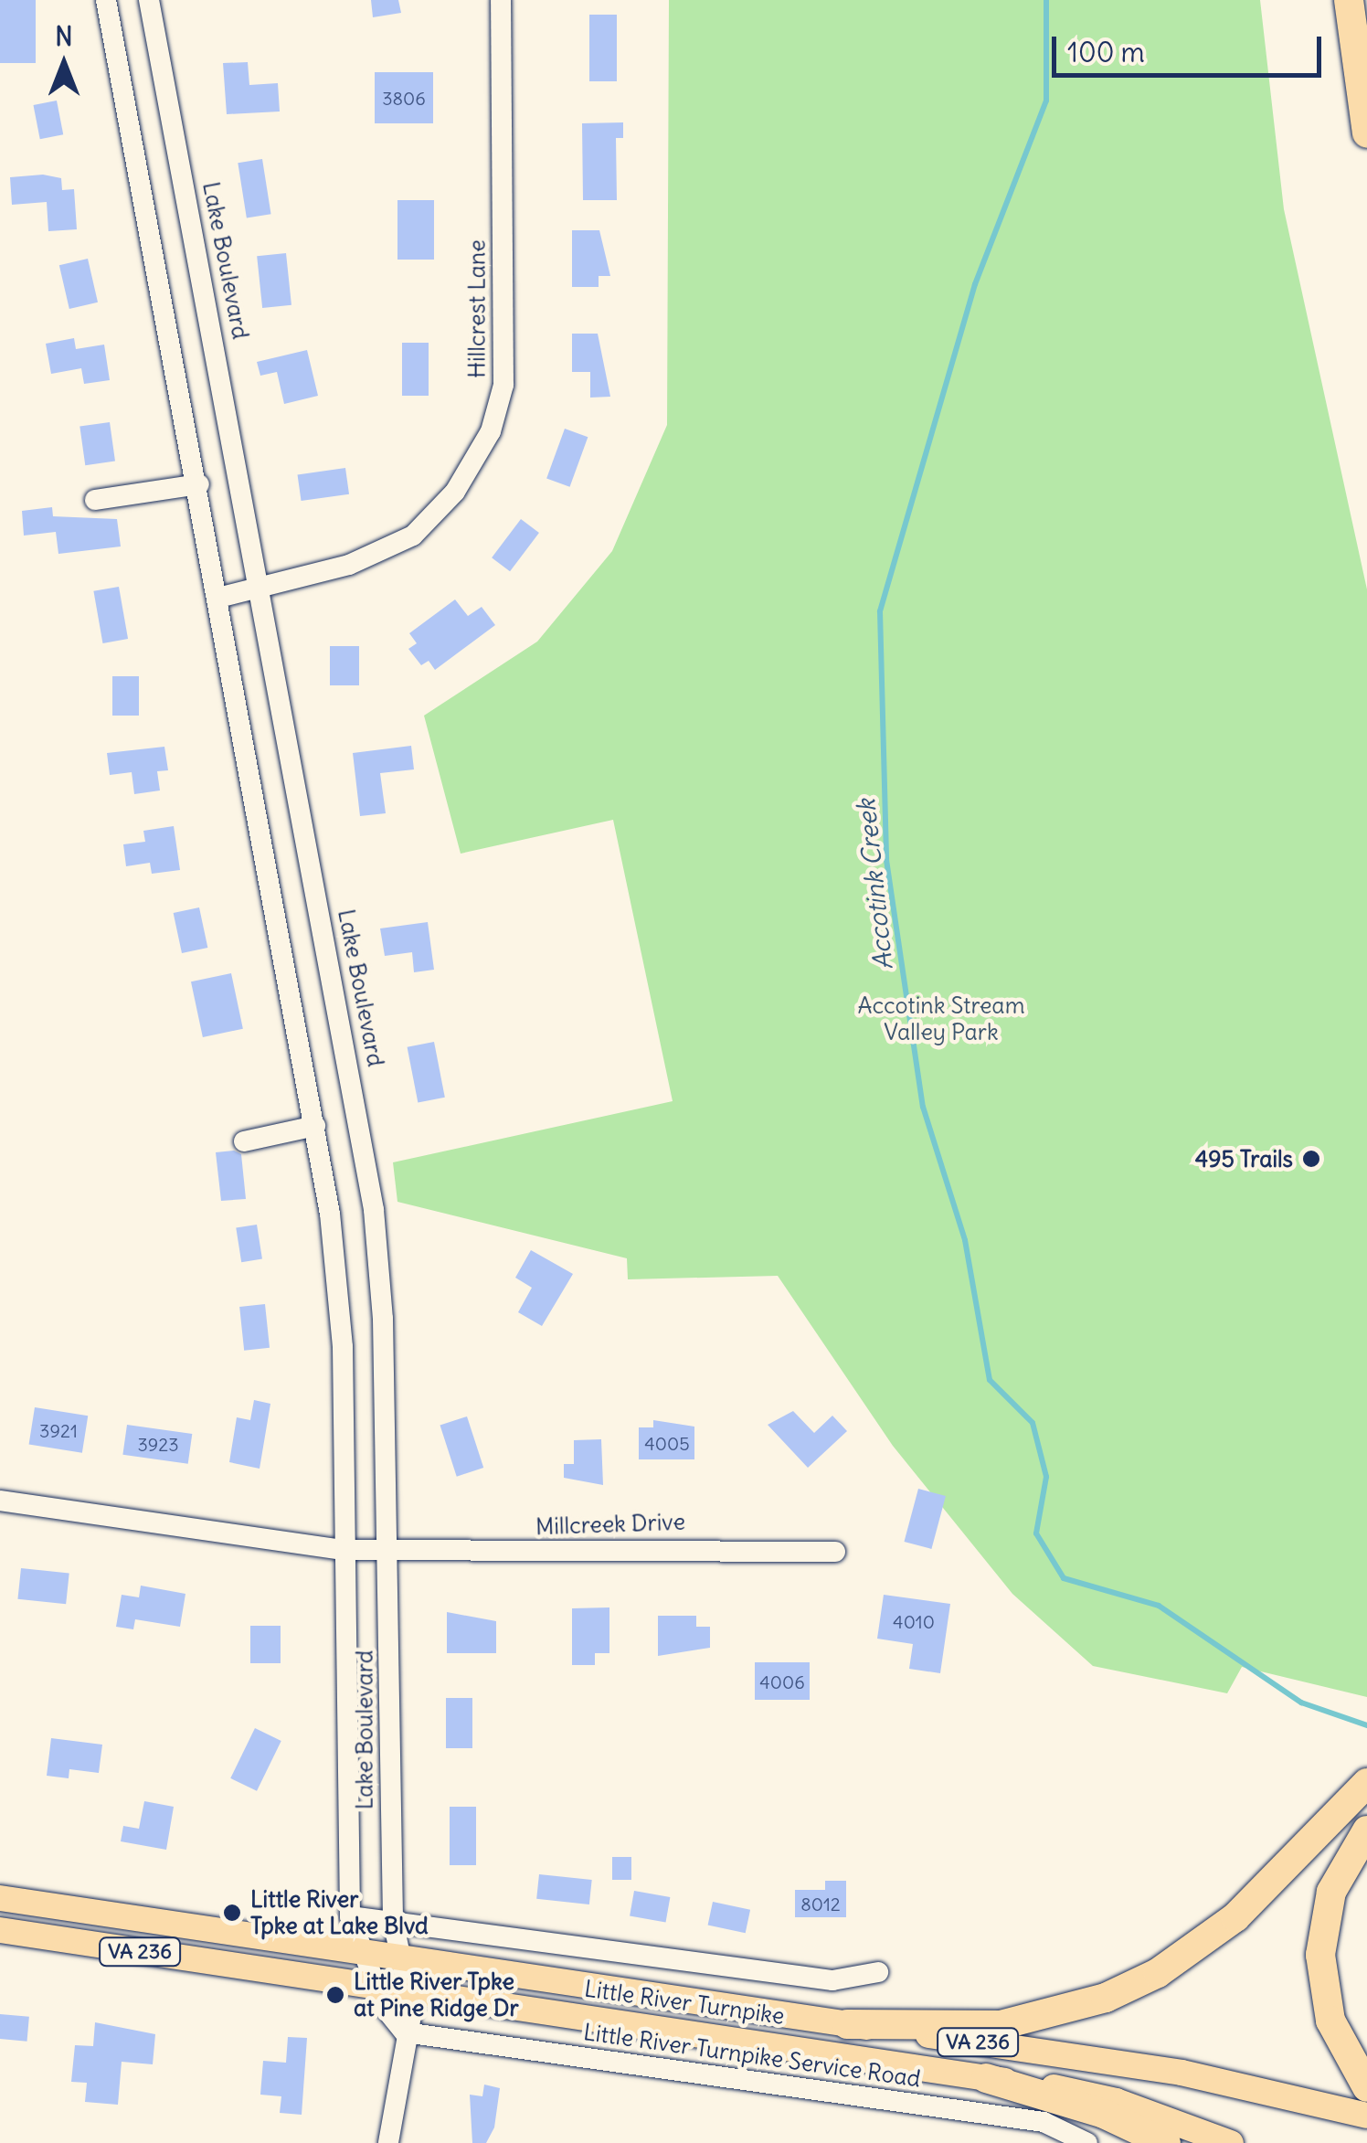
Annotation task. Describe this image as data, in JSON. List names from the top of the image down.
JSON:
{
  "streets": {
    "main road": ["VA 236", "Little River Turnpike"],
    "street": [
      "Lake Boulevard",
      "Hillcrest Lane",
      "Millcreek Drive",
      "Little River Turnpike Service Road"
    ]
  },
  "crossings": [
    ["Lake Boulevard", "Hillcrest Lane"],
    ["Lake Boulevard", "Millcreek Drive"],
    ["Lake Boulevard", "Little River Turnpike"],
    ["Lake Boulevard", "Little River Turnpike Service Road"]
  ],
  "water": ["Accotink Creek"],
  "parks": ["Accotink Stream Valley Park"],
  "places": ["495 Trails", "Little River Tpke at Lake Blvd", "Little River Tpke at Pine Ridge Dr"],
  "house_numbers": [
    "3806",
    "3921",
    "4005",
    "3923",
    "4010",
    "4006",
    "8012"
  ],
  "scale_bar": "100 m",
  "north": "top"
}
